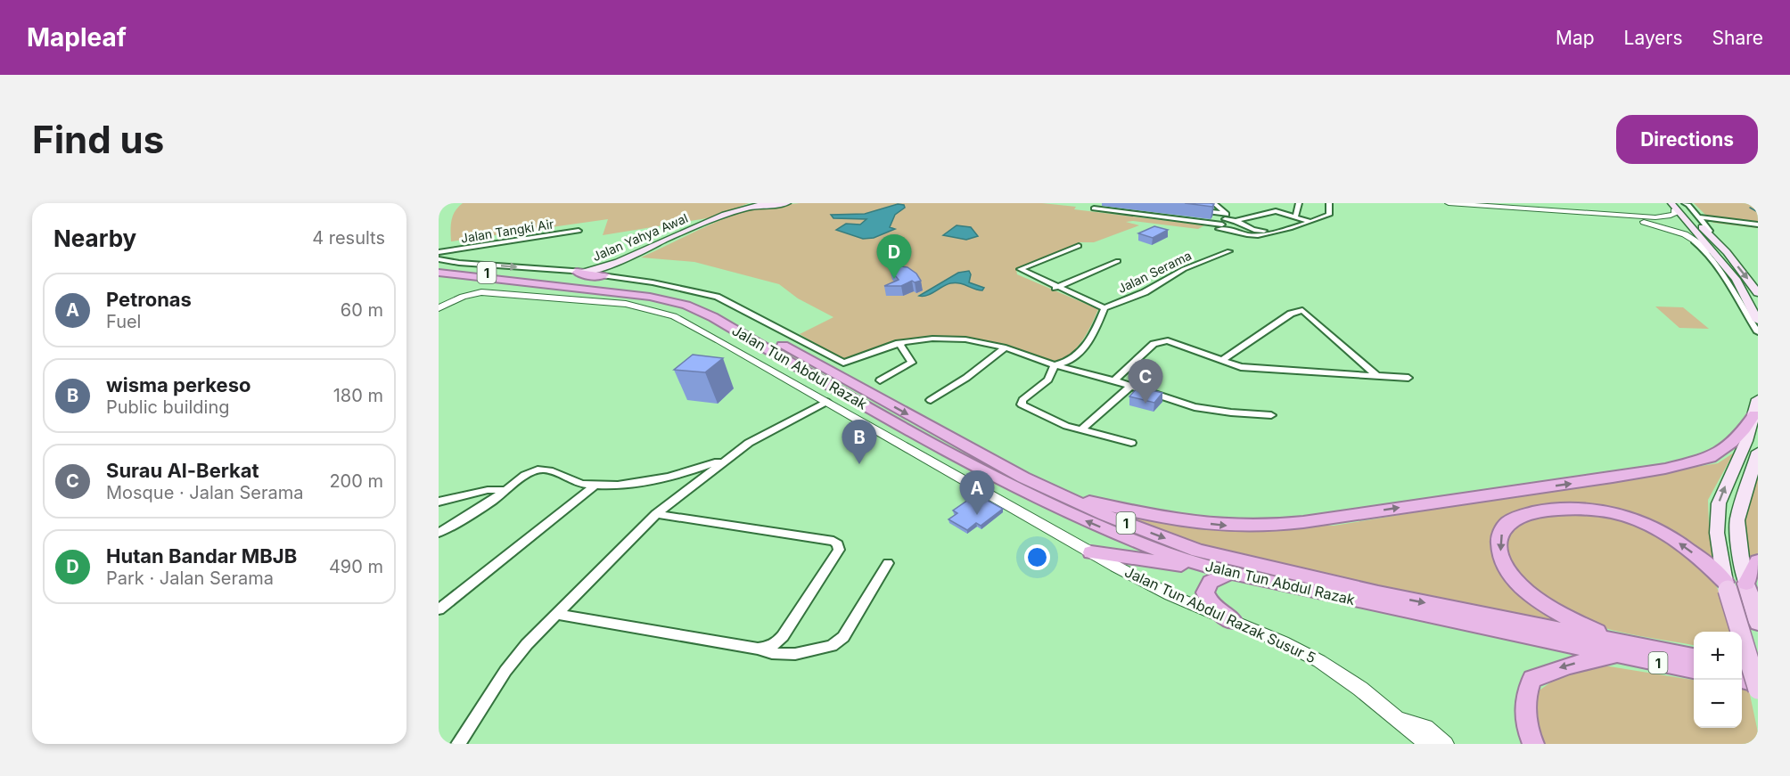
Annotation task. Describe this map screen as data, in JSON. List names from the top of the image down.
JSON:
{
  "streets": {
    "highway": ["1", "Jalan Tun Abdul Razak"],
    "main road": ["Jalan Yahya Awal"],
    "street": ["Jalan Tangki Air", "Jalan Serama", "Jalan Tun Abdul Razak Susur 5"]
  },
  "crossings": [
    ["Jalan Tun Abdul Razak", "Jalan Tun Abdul Razak Susur 5"]
  ],
  "page": {
    "header": "Mapleaf",
    "nav": ["Map", "Layers", "Share"],
    "buttons": "Directions",
    "title": "Find us",
    "heading": ["Nearby", "4 results"],
    "pins": [
      "D",
      "C",
      "B",
      "A"
    ],
    "list": [
      {
        "mark": "A",
        "name": "Petronas",
        "note": "Fuel",
        "value": "60 m"
      },
      {
        "mark": "B",
        "name": "wisma perkeso",
        "note": "Public building",
        "value": "180 m"
      },
      {
        "mark": "C",
        "name": "Surau Al-Berkat",
        "note": "Mosque · Jalan Serama",
        "value": "200 m"
      },
      {
        "mark": "D",
        "name": "Hutan Bandar MBJB",
        "note": "Park · Jalan Serama",
        "value": "490 m"
      }
    ],
    "map_buttons": ["+", "−"]
  }
}
